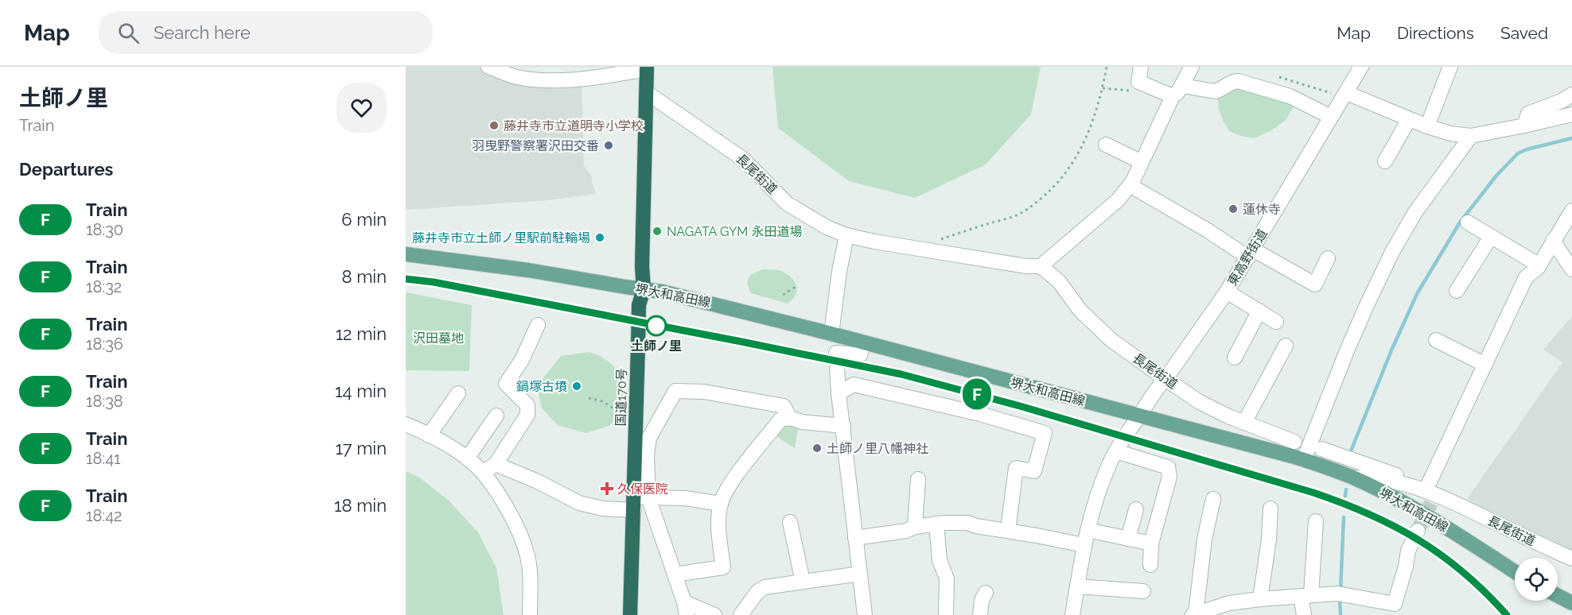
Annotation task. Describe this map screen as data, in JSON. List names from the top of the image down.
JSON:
{
  "streets": {
    "highway": ["国道170号"],
    "main road": ["堺大和高田線"],
    "street": ["長尾街道", "東高野街道"]
  },
  "crossings": [
    ["長尾街道", "東高野街道"],
    ["長尾街道", "国道170号"],
    ["東高野街道", "堺大和高田線"],
    ["堺大和高田線", "国道170号"]
  ],
  "parks": ["沢田墓地"],
  "places": {
    "other": [
      "藤井寺市立道明寺小学校",
      "羽曳野警察署沢田交番",
      "蓮休寺",
      "NAGATA GYM 永田道場",
      "藤井寺市立土師ノ里駅前駐輪場",
      "土師ノ里",
      "鍋塚古墳",
      "土師ノ里八幡神社"
    ],
    "health": ["久保医院"]
  },
  "page": {
    "header": "Map",
    "search": "Search here",
    "nav": ["Map", "Directions", "Saved"],
    "heading": [
      ["土師ノ里", "Train"],
      "Departures"
    ],
    "on_map": "F",
    "list": [
      {
        "mark": "F",
        "name": "Train",
        "note": "18:30",
        "value": "6 min"
      },
      {
        "mark": "F",
        "name": "Train",
        "note": "18:32",
        "value": "8 min"
      },
      {
        "mark": "F",
        "name": "Train",
        "note": "18:36",
        "value": "12 min"
      },
      {
        "mark": "F",
        "name": "Train",
        "note": "18:38",
        "value": "14 min"
      },
      {
        "mark": "F",
        "name": "Train",
        "note": "18:41",
        "value": "17 min"
      },
      {
        "mark": "F",
        "name": "Train",
        "note": "18:42",
        "value": "18 min"
      }
    ]
  }
}
